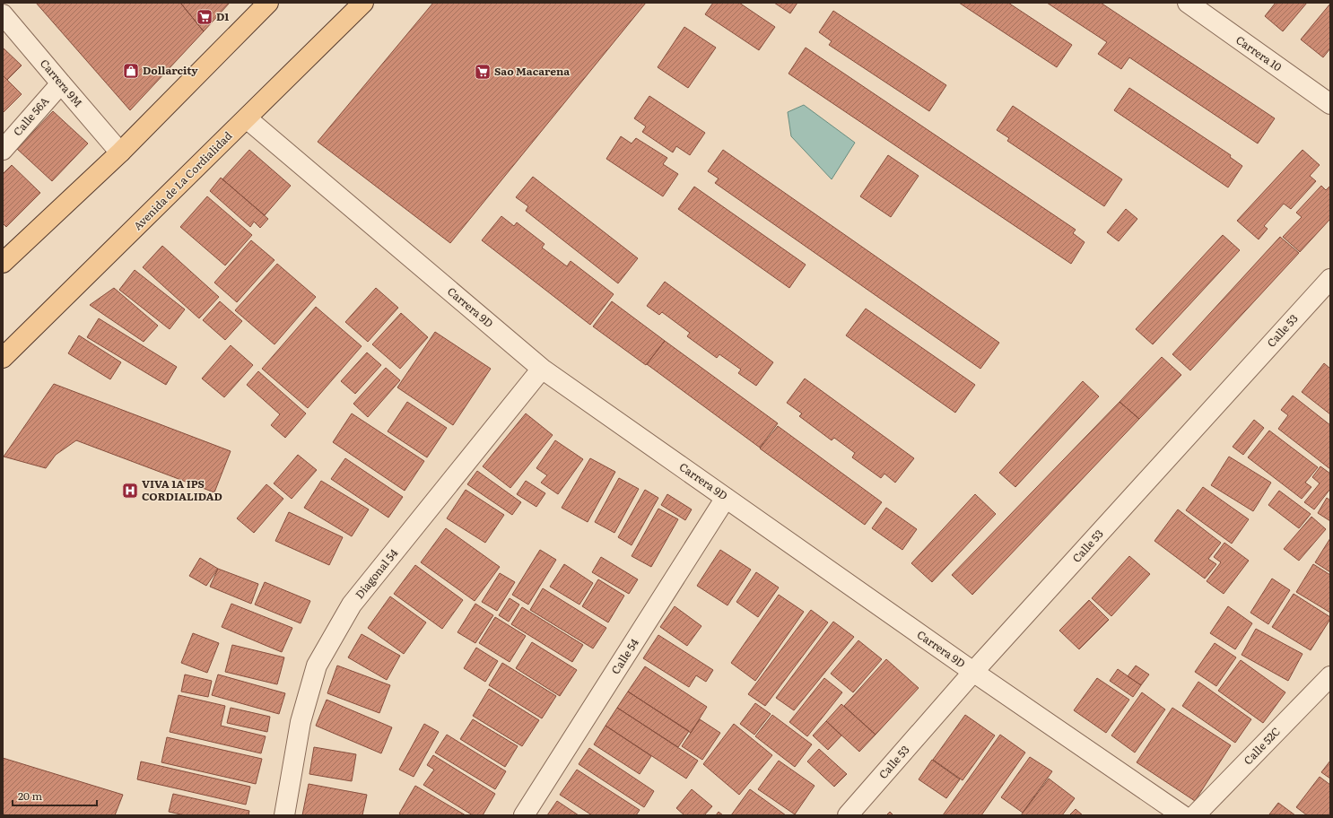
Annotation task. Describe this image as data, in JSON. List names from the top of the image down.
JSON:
{
  "streets": {
    "main road": ["Avenida de La Cordialidad"],
    "street": [
      "Carrera 10",
      "Carrera 9M",
      "Calle 56A",
      "Carrera 9D",
      "Calle 53",
      "Diagonal 54",
      "Calle 54",
      "Calle 52C"
    ]
  },
  "crossings": [
    ["Carrera 9M", "Calle 56A"],
    ["Avenida de La Cordialidad", "Carrera 9D"],
    ["Carrera 9D", "Calle 53"],
    ["Carrera 9D", "Diagonal 54"],
    ["Carrera 9D", "Calle 54"]
  ],
  "places": {
    "supermarket": ["D1", "Sao Macarena"],
    "shop": ["Dollarcity"],
    "hospital": ["VIVA 1A IPS CORDIALIDAD"]
  },
  "scale_bar": "20 m"
}
